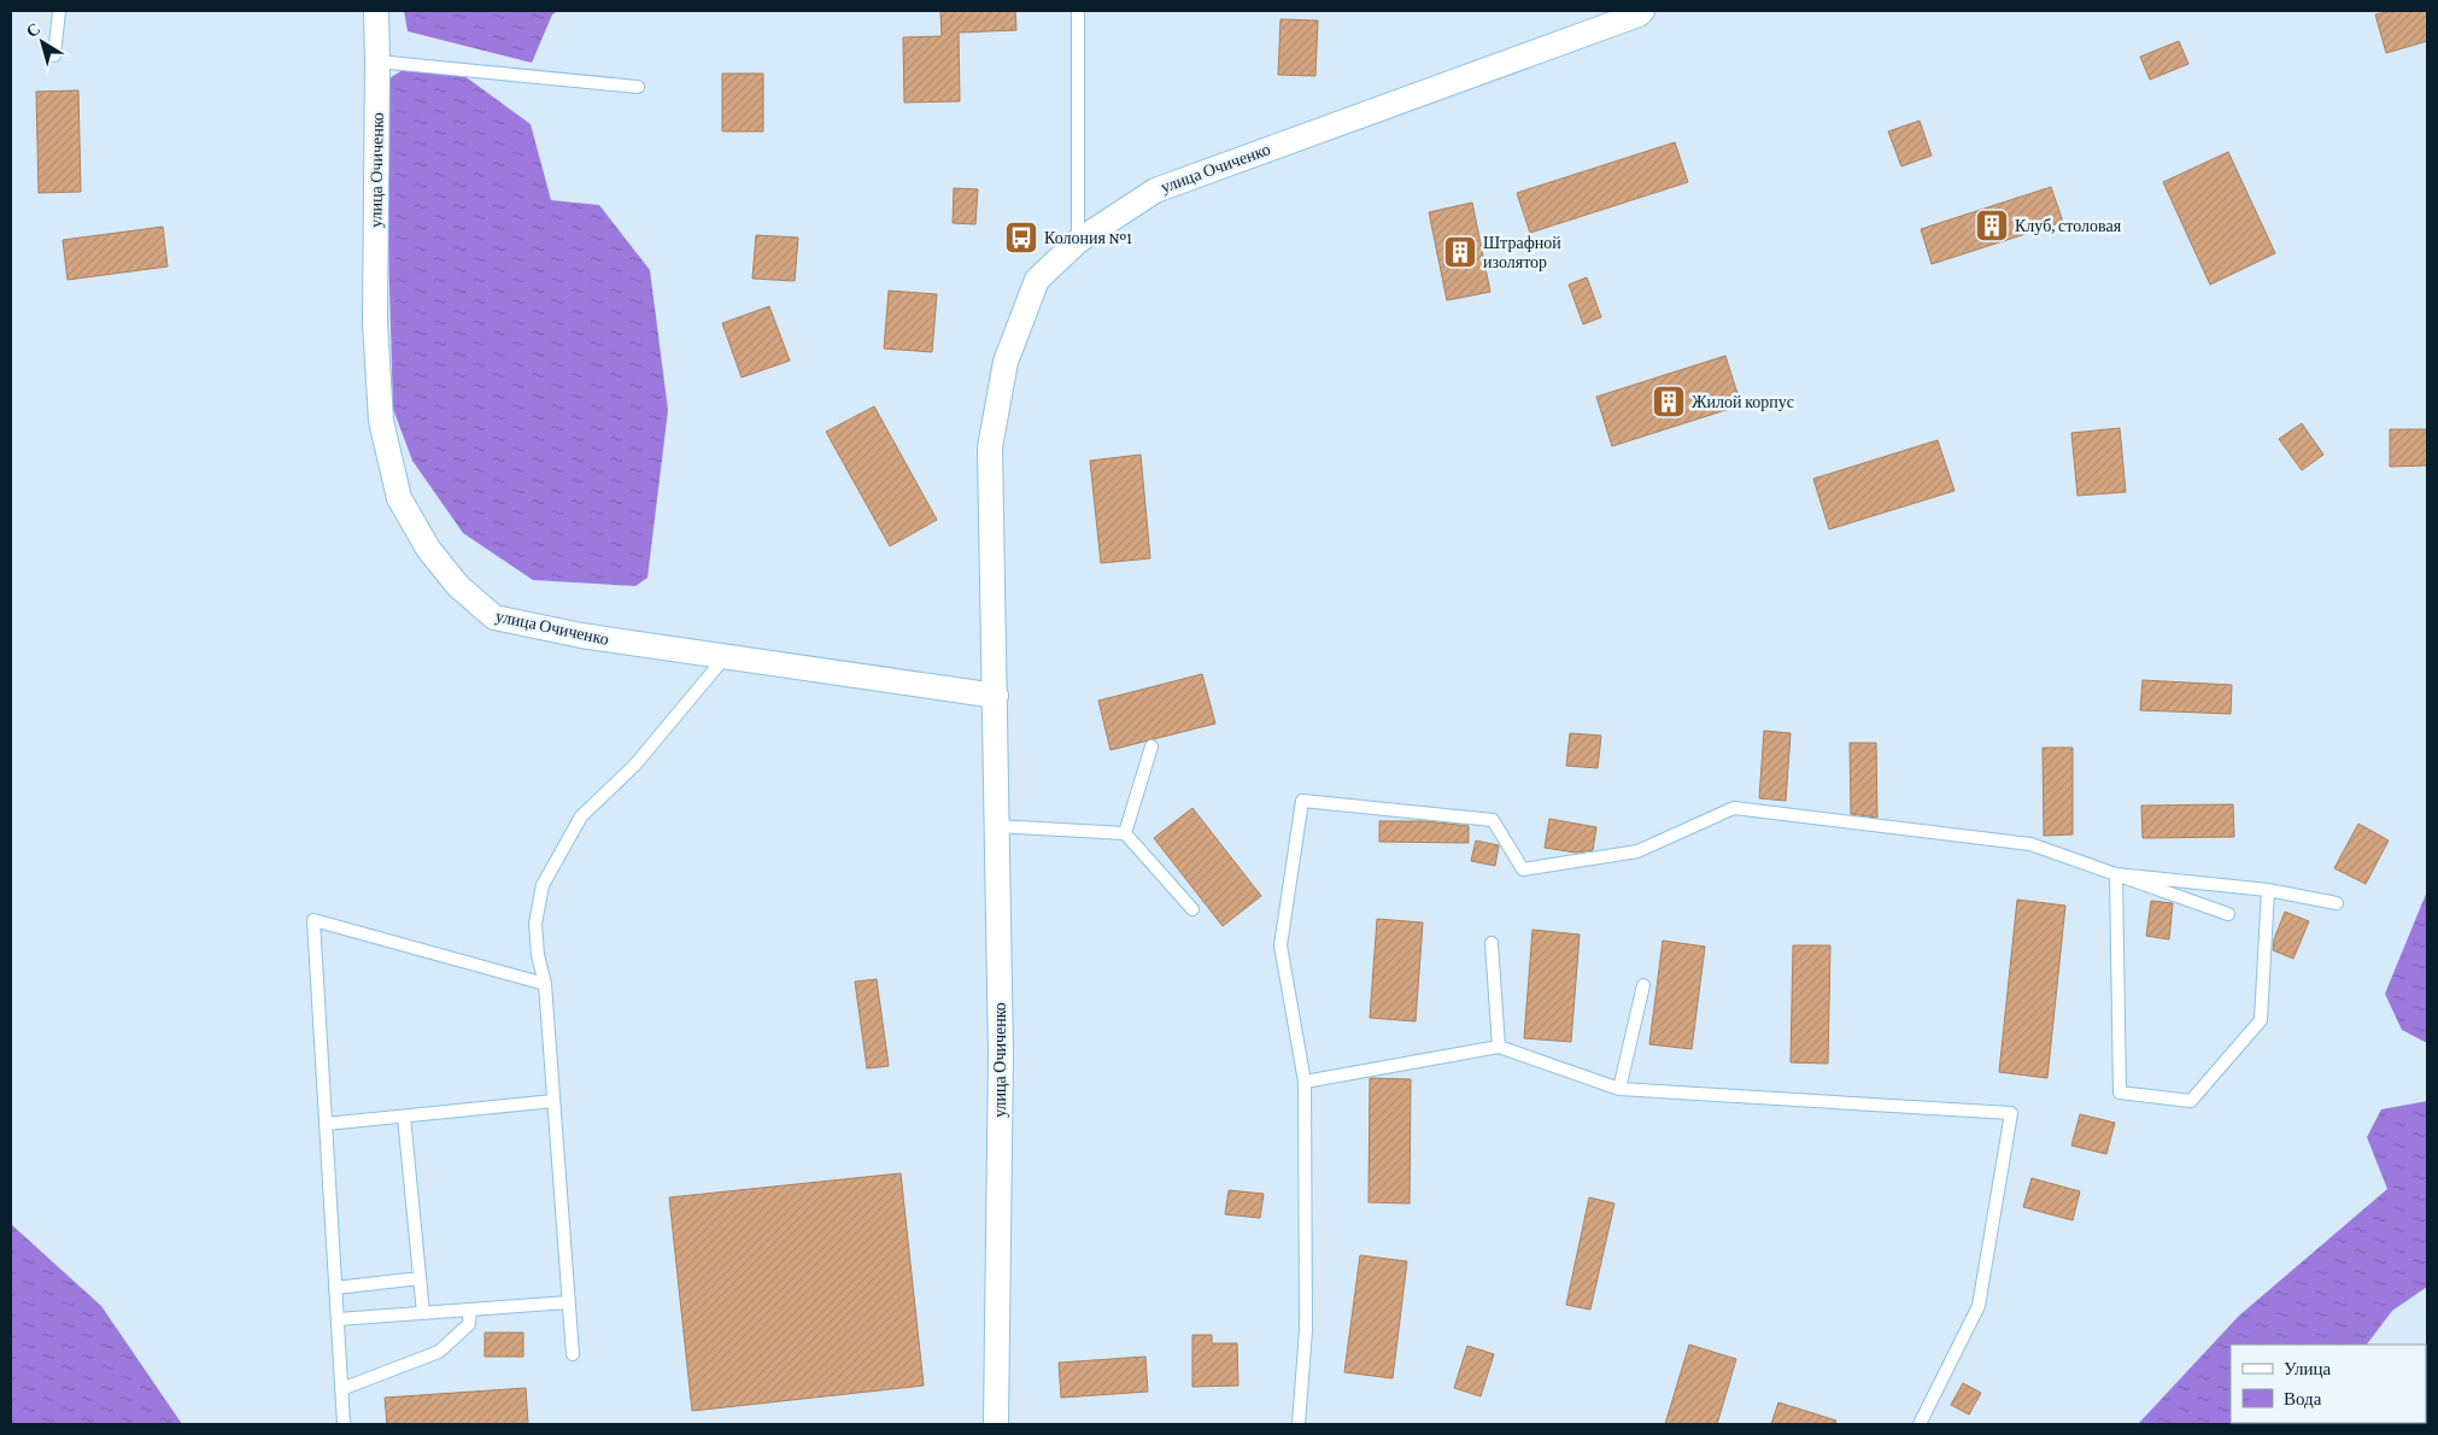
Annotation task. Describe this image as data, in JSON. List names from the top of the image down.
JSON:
{
  "streets": {
    "street": ["улица Очиченко"]
  },
  "places": {
    "building": ["Клуб, столовая", "Штрафной изолятор", "Жилой корпус"],
    "bus stop": ["Колония №1"]
  },
  "legend": ["Улица", "Вода"],
  "north": "top left"
}
